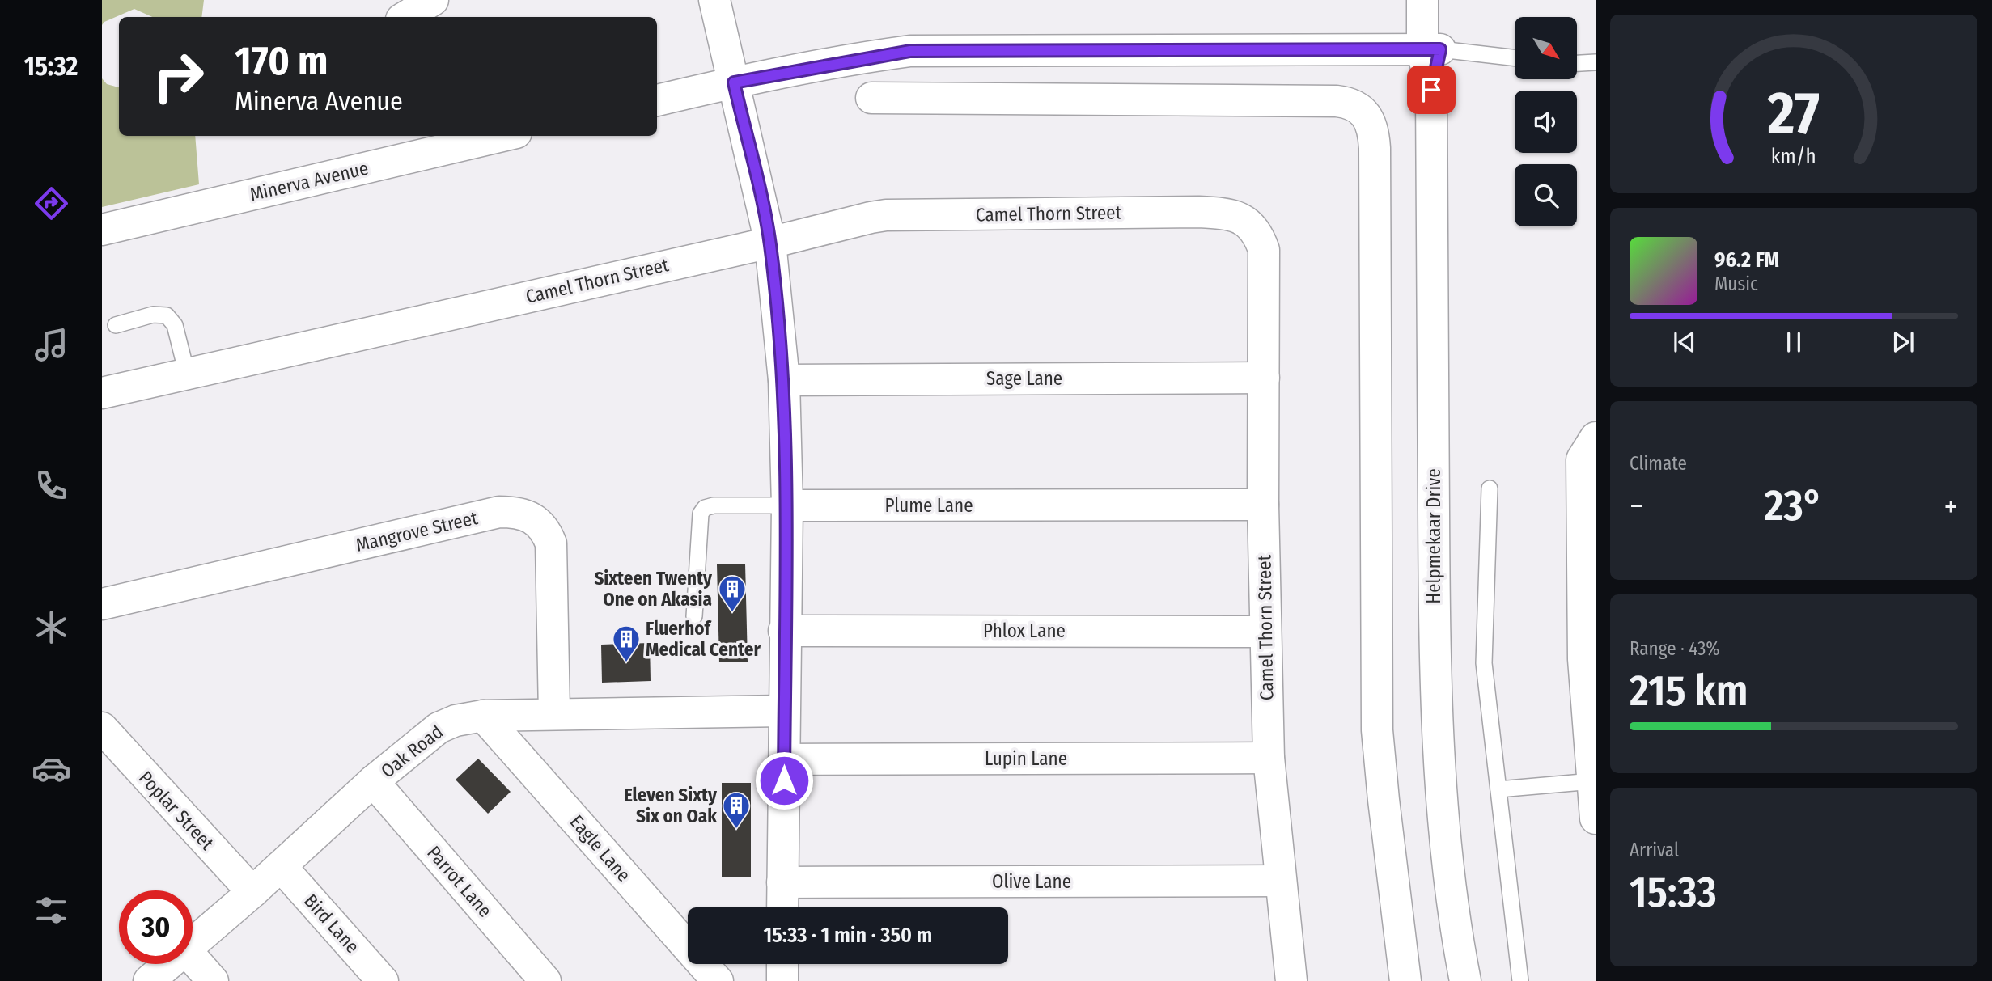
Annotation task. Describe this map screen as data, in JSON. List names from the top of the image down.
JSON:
{
  "streets": {
    "street": [
      "Minerva Avenue",
      "Camel Thorn Street",
      "Sage Lane",
      "Plume Lane",
      "Mangrove Street",
      "Helpmekaar Drive",
      "Phlox Lane",
      "Oak Road",
      "Lupin Lane",
      "Poplar Street",
      "Eagle Lane",
      "Parrot Lane",
      "Olive Lane",
      "Bird Lane"
    ]
  },
  "crossings": [
    ["Camel Thorn Street", "Sage Lane"],
    ["Camel Thorn Street", "Plume Lane"],
    ["Camel Thorn Street", "Phlox Lane"],
    ["Camel Thorn Street", "Lupin Lane"],
    ["Camel Thorn Street", "Olive Lane"],
    ["Mangrove Street", "Oak Road"],
    ["Oak Road", "Poplar Street"],
    ["Oak Road", "Eagle Lane"],
    ["Oak Road", "Parrot Lane"],
    ["Oak Road", "Bird Lane"]
  ],
  "places": {
    "building": ["Sixteen Twenty One on Akasia", "Fluerhof Medical Center", "Eleven Sixty Six on Oak"]
  },
  "north": "bottom right",
  "page": {
    "tabs": "15:32",
    "turn": ["170 m", "Minerva Avenue"],
    "song": ["96.2 FM", "Music"],
    "tile": [
      "Climate",
      ["Range · 43%", "215 km"],
      ["Arrival", "15:33"]
    ],
    "heat": ["−", "23°", "+"],
    "limit": "30",
    "trip": "15:33 · 1 min · 350 m",
    "gauge": ["27", "km/h"]
  }
}
